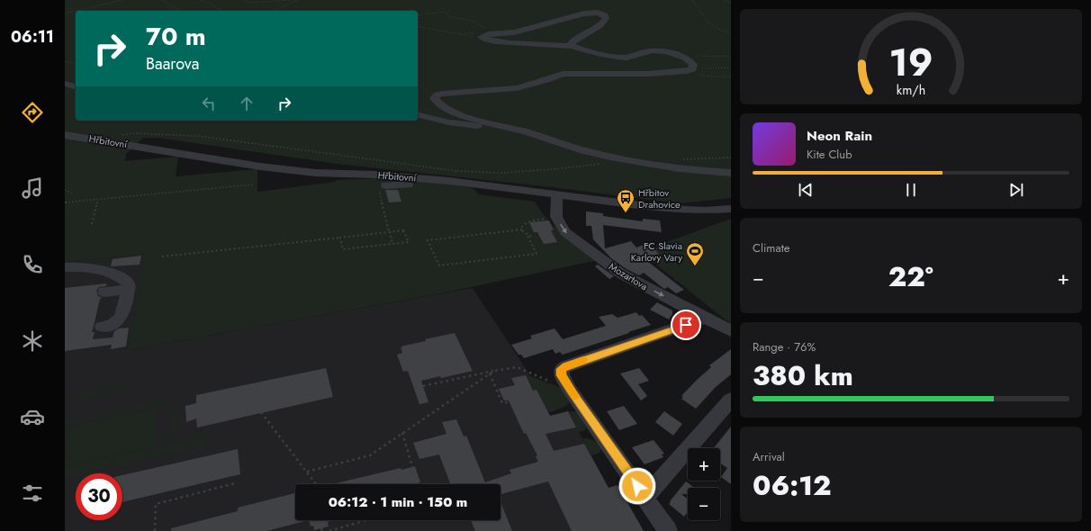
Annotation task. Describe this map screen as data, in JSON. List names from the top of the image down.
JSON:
{
  "streets": {
    "street": ["Hřbitovní", "Mozartova"]
  },
  "one_way": ["Mozartova"],
  "places": {
    "bus stop": ["Hřbitov Drahovice"],
    "sports": ["FC Slavia Karlovy Vary"]
  },
  "page": {
    "tabs": "06:11",
    "turn": ["70 m", "Baarova"],
    "song": ["Neon Rain", "Kite Club"],
    "tile": [
      "Climate",
      ["Range · 76%", "380 km"],
      ["Arrival", "06:12"]
    ],
    "heat": ["−", "22°", "+"],
    "map_buttons": ["+", "−"],
    "limit": "30",
    "trip": "06:12 · 1 min · 150 m",
    "gauge": ["19", "km/h"]
  }
}
